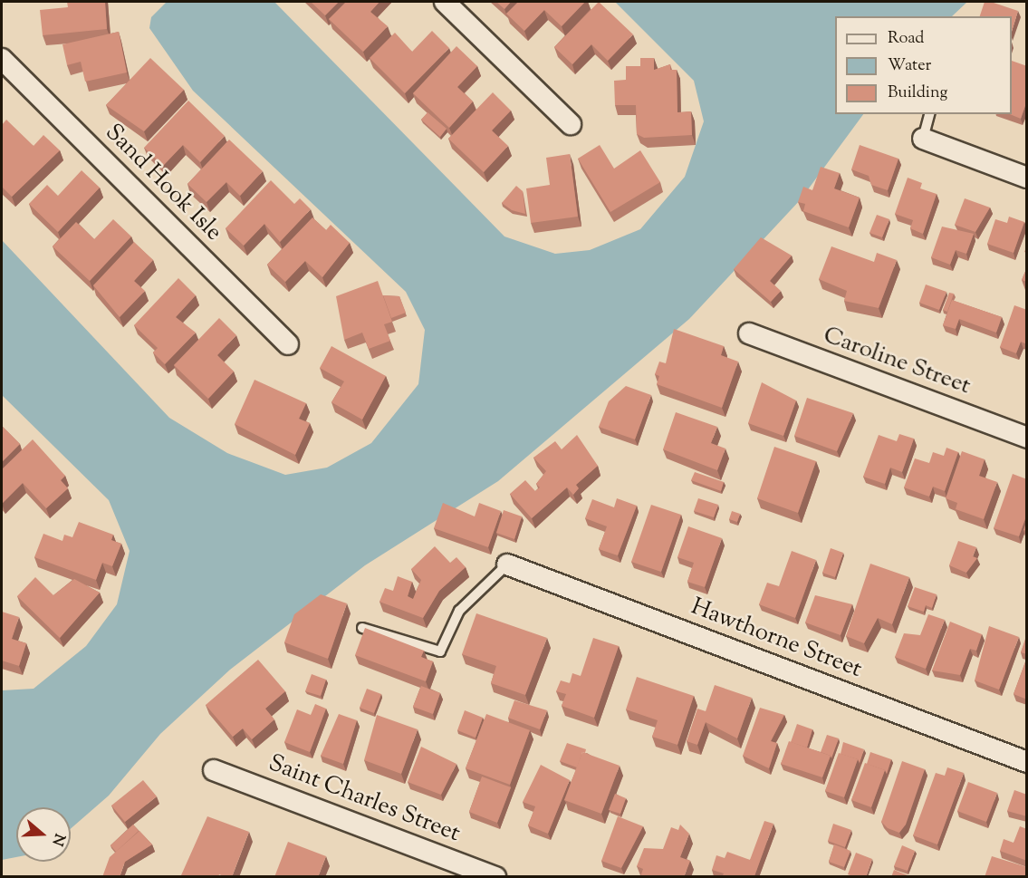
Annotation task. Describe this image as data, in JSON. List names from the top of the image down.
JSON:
{
  "streets": {
    "street": [
      "Sand Hook Isle",
      "Caroline Street",
      "Hawthorne Street",
      "Saint Charles Street"
    ]
  },
  "legend": ["Road", "Water", "Building"],
  "north": "right"
}
